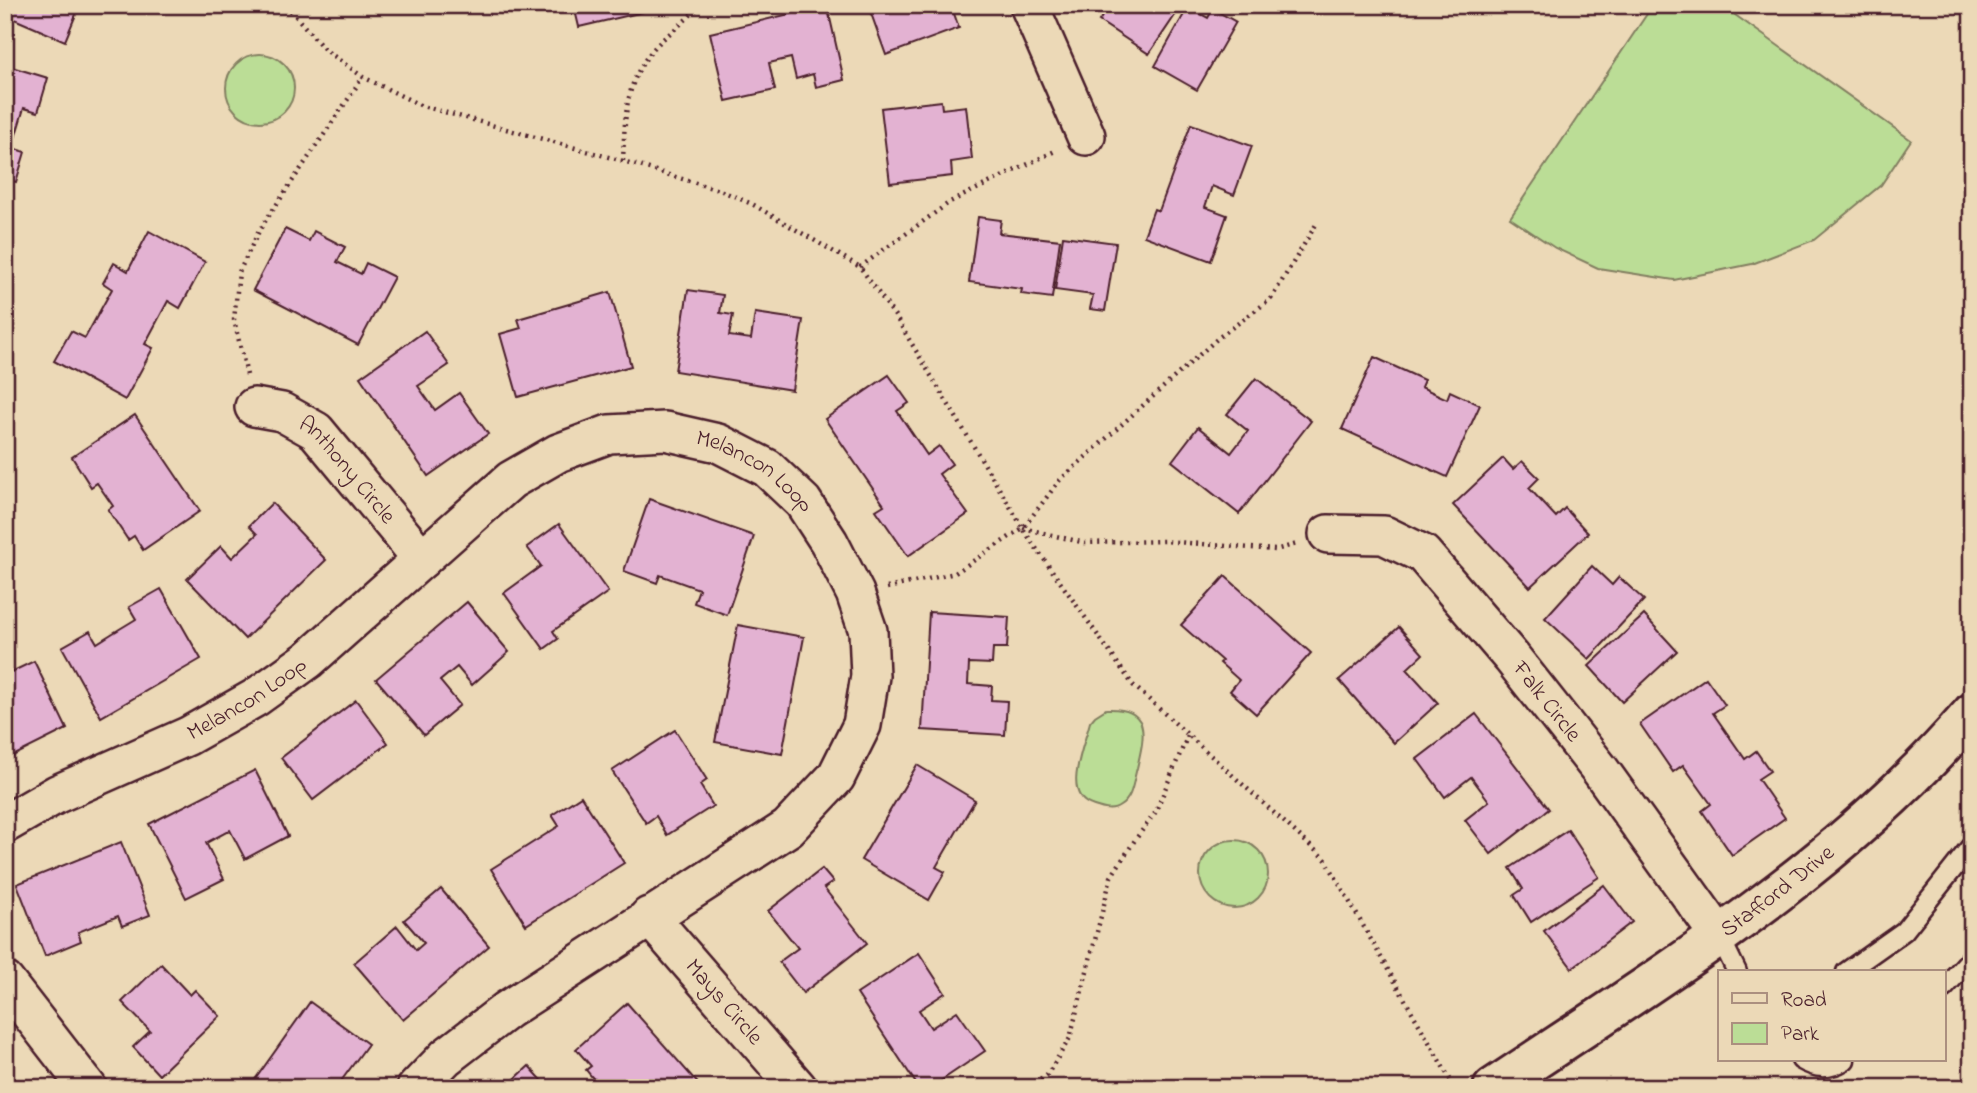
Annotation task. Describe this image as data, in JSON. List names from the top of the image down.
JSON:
{
  "streets": {
    "street": [
      "Anthony Circle",
      "Melancon Loop",
      "Falk Circle",
      "Stafford Drive",
      "Mays Circle"
    ]
  },
  "crossings": [
    ["Anthony Circle", "Melancon Loop"],
    ["Melancon Loop", "Mays Circle"],
    ["Falk Circle", "Stafford Drive"]
  ],
  "legend": ["Road", "Park"]
}
